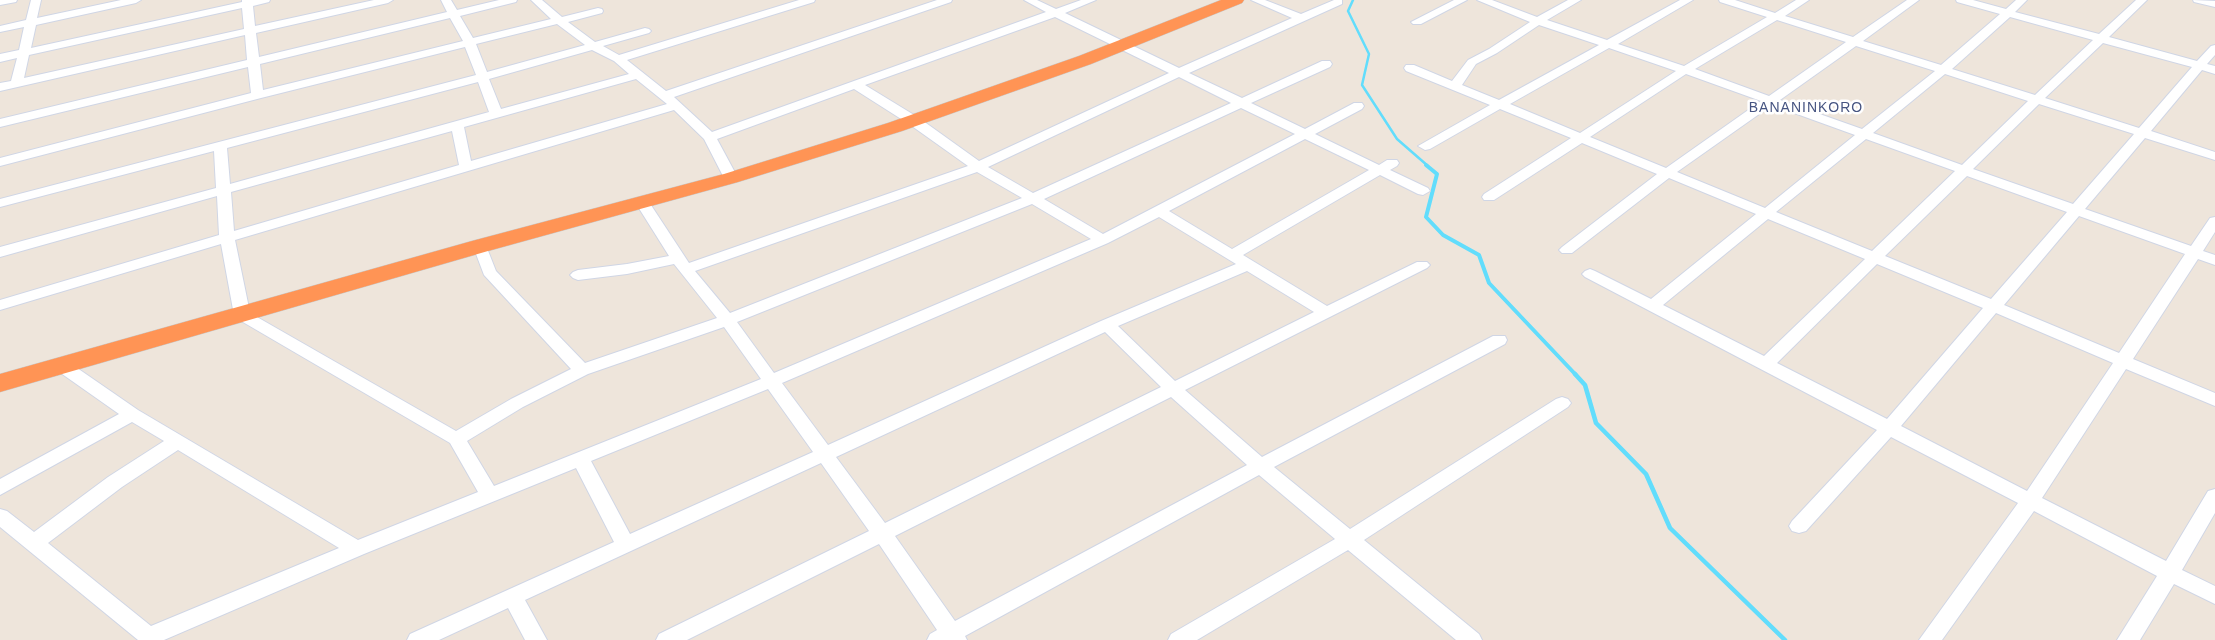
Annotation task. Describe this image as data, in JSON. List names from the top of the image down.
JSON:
{
  "districts": ["BANANINKORO"]
}
